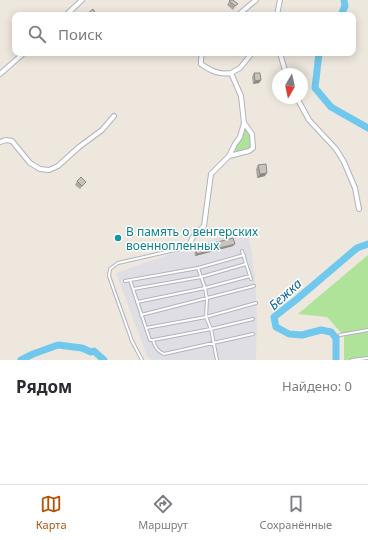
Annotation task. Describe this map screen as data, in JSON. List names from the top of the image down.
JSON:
{
  "water": ["Бежка"],
  "places": ["В память о венгерских военнопленных"],
  "north": "bottom",
  "page": {
    "search": "Поиск",
    "heading": ["Рядом", "Найдено: 0"],
    "nav": ["Карта", "Маршрут", "Сохранённые"]
  }
}
